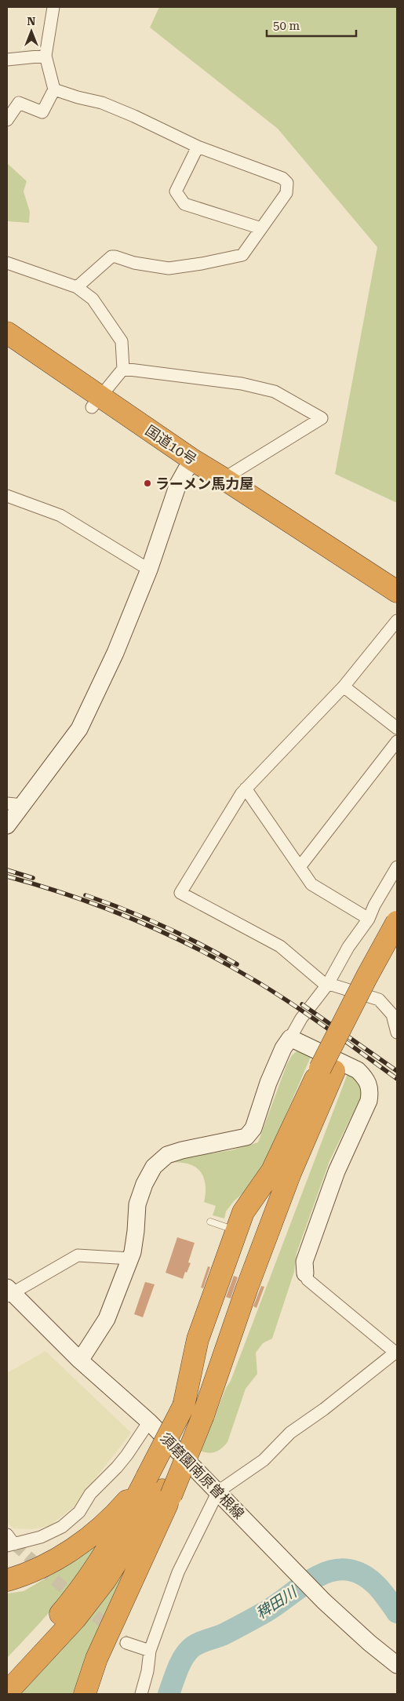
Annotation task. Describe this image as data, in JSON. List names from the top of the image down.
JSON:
{
  "streets": {
    "highway": ["国道10号"],
    "street": ["須磨園南原曽根線"]
  },
  "water": ["稗田川"],
  "places": ["ラーメン馬力屋"],
  "scale_bar": "50 m",
  "north": "top"
}
